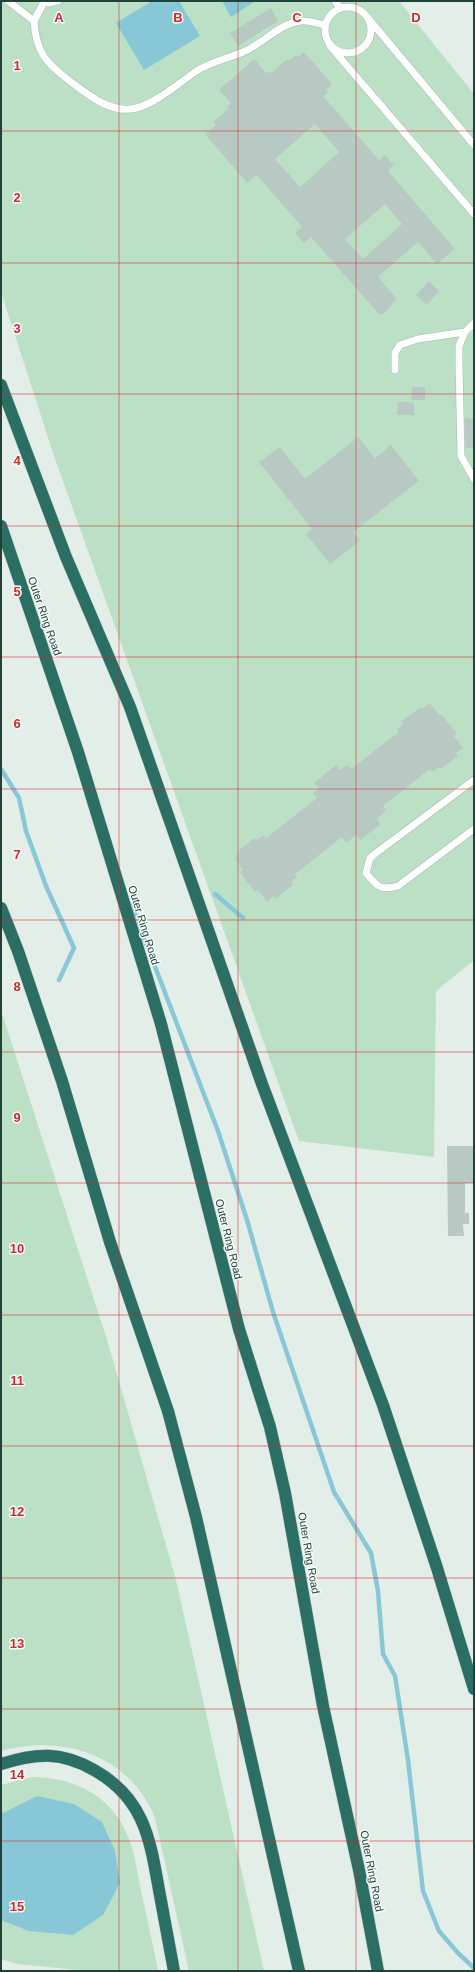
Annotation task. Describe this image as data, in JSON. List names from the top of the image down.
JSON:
{
  "streets": {
    "highway": ["Outer Ring Road"]
  },
  "grid": {
    "columns": [
      "A",
      "B",
      "C",
      "D"
    ],
    "rows": [
      "1",
      "2",
      "3",
      "4",
      "5",
      "6",
      "7",
      "8",
      "9",
      "10",
      "11",
      "12",
      "13",
      "14",
      "15"
    ]
  }
}
